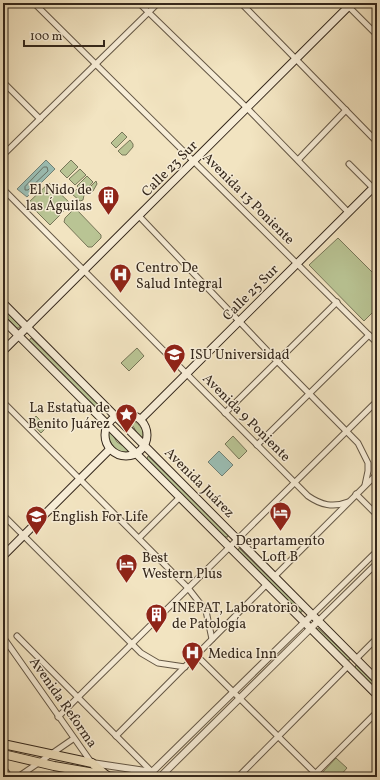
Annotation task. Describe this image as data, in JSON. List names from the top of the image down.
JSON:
{
  "streets": {
    "main road": [
      "Calle 23 Sur",
      "Calle 25 Sur",
      "Avenida Juárez",
      "Avenida Reforma"
    ],
    "street": ["Avenida 13 Poniente", "Avenida 9 Poniente"]
  },
  "crossings": [
    ["Calle 23 Sur", "Avenida 13 Poniente"],
    ["Calle 23 Sur", "Avenida 9 Poniente"],
    ["Calle 23 Sur", "Avenida Juárez"],
    ["Avenida 13 Poniente", "Calle 25 Sur"],
    ["Calle 25 Sur", "Avenida 9 Poniente"]
  ],
  "places": {
    "building": ["El Nido de las Águilas", "INEPAT, Laboratorio de Patología"],
    "hospital": ["Centro De Salud Integral", "Medica Inn"],
    "school or university": ["ISU Universidad", "English For Life"],
    "place": ["La Estatua de Benito Juárez"],
    "hotel": ["Departamento Loft B", "Best Western Plus"]
  },
  "scale_bar": "100 m"
}
